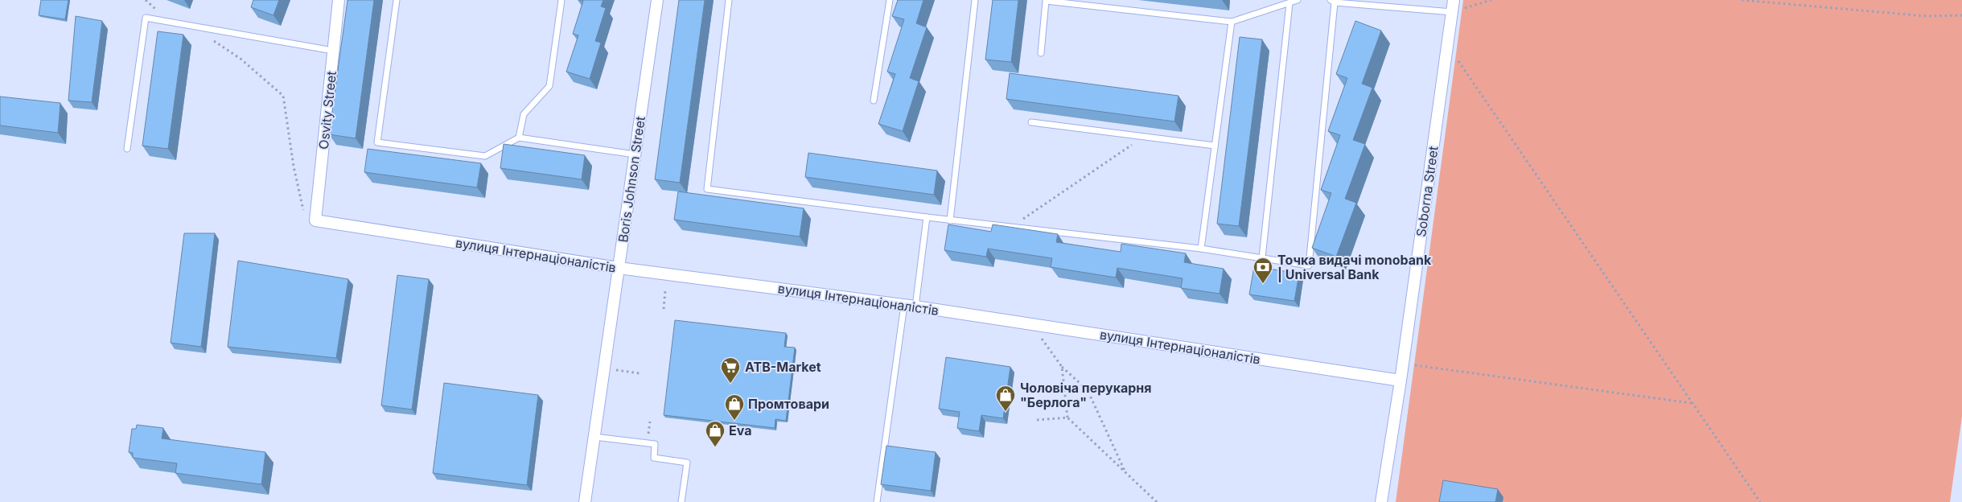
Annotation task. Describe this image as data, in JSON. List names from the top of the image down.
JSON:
{
  "streets": {
    "street": [
      "Osvity Street",
      "Boris Johnson Street",
      "Soborna Street",
      "вулиця Інтернаціоналістів"
    ]
  },
  "crossings": [
    ["Osvity Street", "вулиця Інтернаціоналістів"],
    ["Boris Johnson Street", "вулиця Інтернаціоналістів"],
    ["Soborna Street", "вулиця Інтернаціоналістів"]
  ],
  "places": {
    "bank": ["Точка видачі monobank | Universal Bank"],
    "supermarket": ["ATB-Market"],
    "shop": ["Чоловіча перукарня \"Берлога\"", "Промтовари", "Eva"]
  }
}
